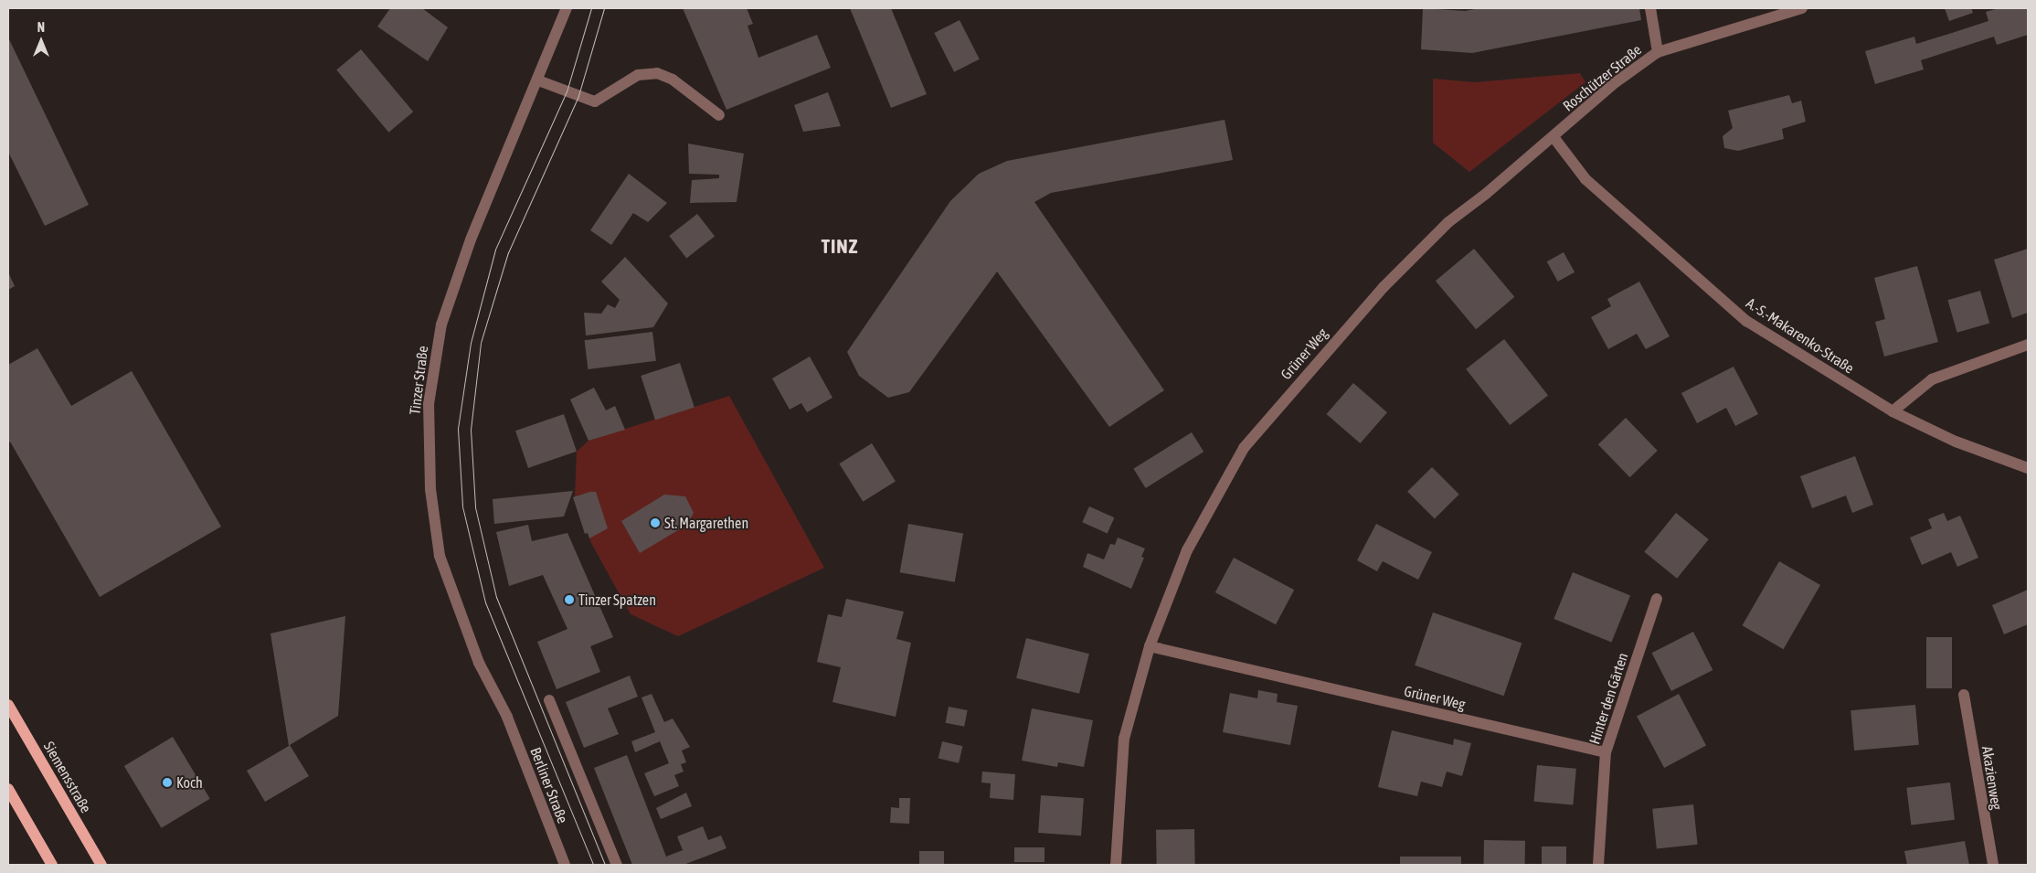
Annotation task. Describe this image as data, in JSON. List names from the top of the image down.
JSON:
{
  "streets": {
    "main road": ["Siemensstraße"],
    "street": [
      "Roschützer Straße",
      "A.-S.-Makarenko-Straße",
      "Grüner Weg",
      "Tinzer Straße",
      "Hinter den Gärten",
      "Akazienweg",
      "Berliner Straße"
    ]
  },
  "crossings": [
    ["Roschützer Straße", "A.-S.-Makarenko-Straße"],
    ["Roschützer Straße", "Grüner Weg"],
    ["A.-S.-Makarenko-Straße", "Grüner Weg"],
    ["Grüner Weg", "Hinter den Gärten"],
    ["Tinzer Straße", "Berliner Straße"]
  ],
  "districts": ["TINZ"],
  "places": ["St. Margarethen", "Tinzer Spatzen", "Koch"],
  "north": "top"
}
